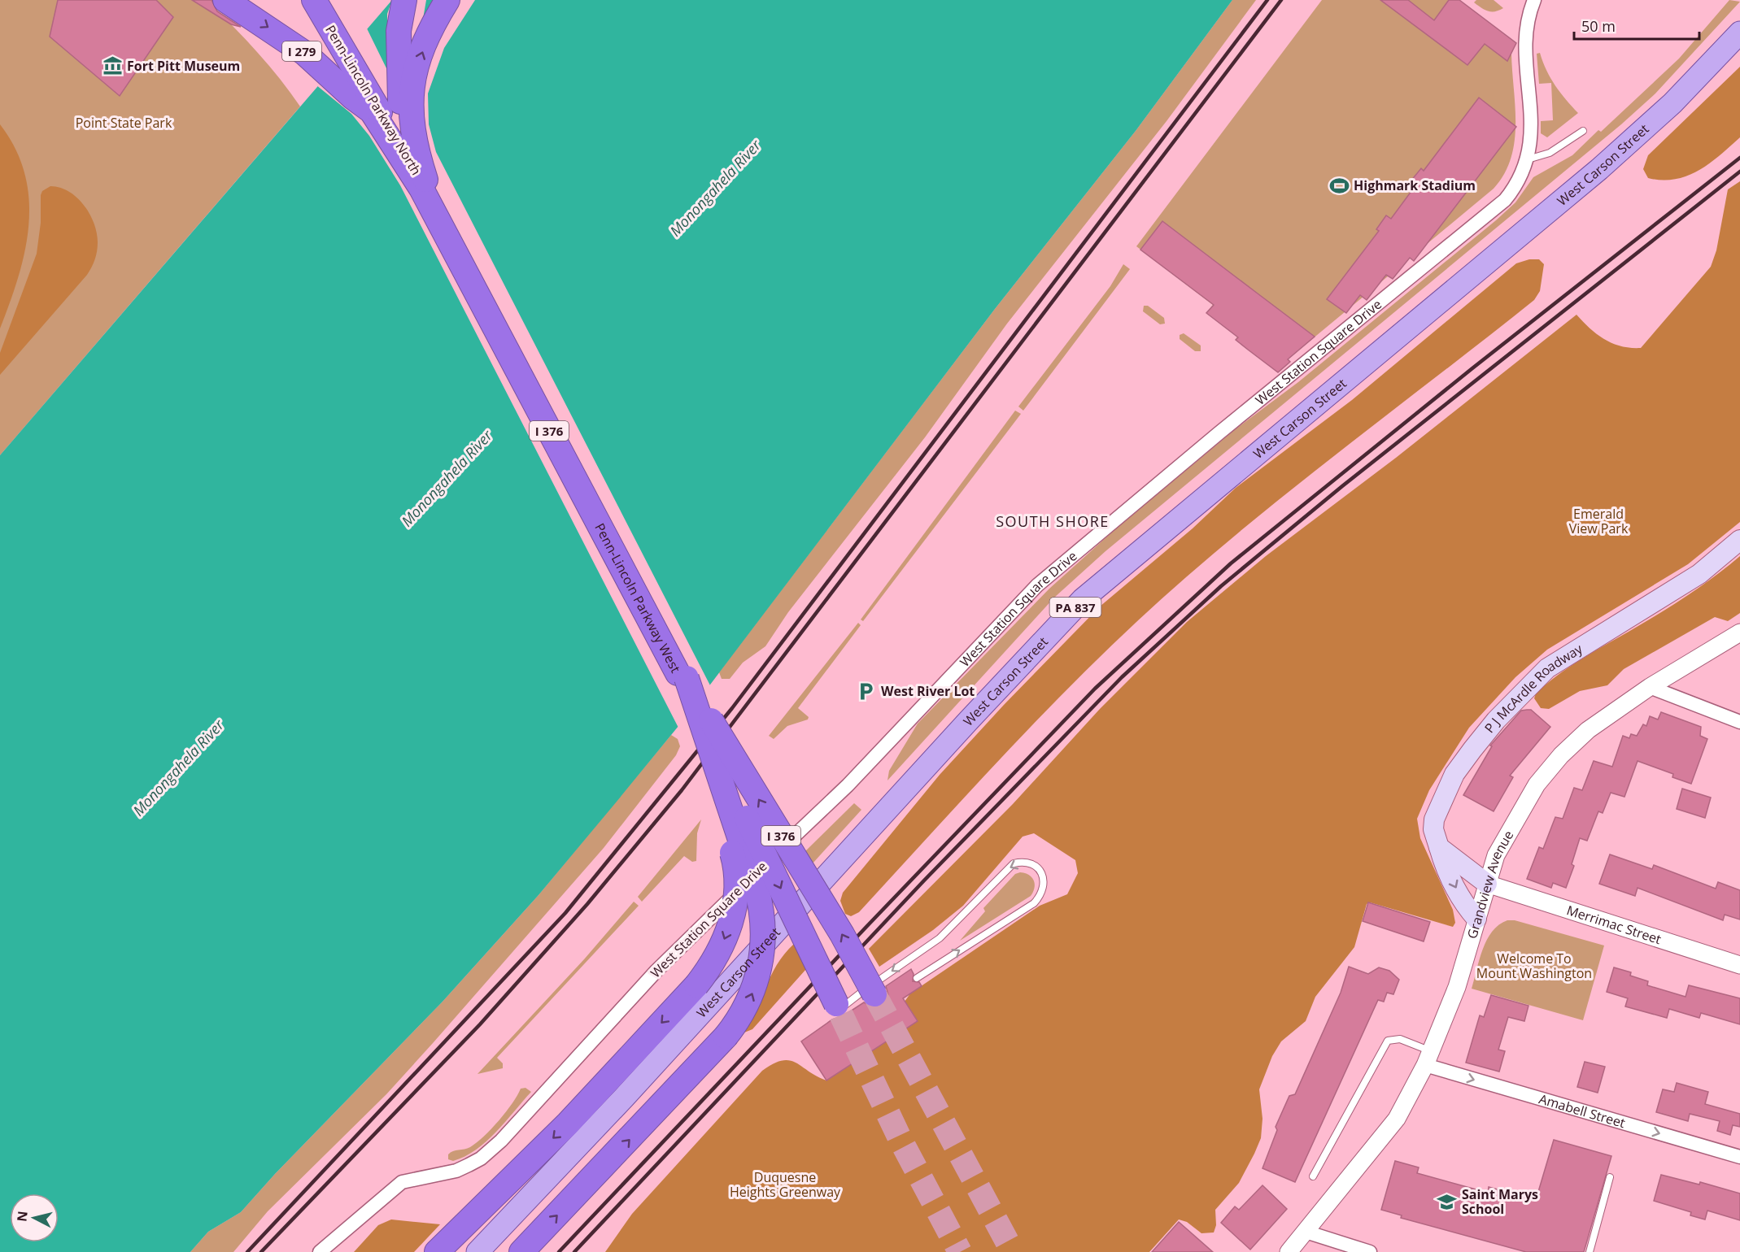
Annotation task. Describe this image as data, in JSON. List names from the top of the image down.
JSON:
{
  "streets": {
    "highway": [
      "I 279",
      "Penn-Lincoln Parkway North",
      "I 376",
      "Penn-Lincoln Parkway West"
    ],
    "main road": ["West Carson Street", "PA 837", "P J McArdle Roadway"],
    "street": [
      "West Station Square Drive",
      "Grandview Avenue",
      "Merrimac Street",
      "Amabell Street"
    ]
  },
  "crossings": [
    ["Penn-Lincoln Parkway North", "I 376"],
    ["Penn-Lincoln Parkway North", "Penn-Lincoln Parkway West"],
    ["I 376", "Penn-Lincoln Parkway West"],
    ["P J McArdle Roadway", "Grandview Avenue"],
    ["Grandview Avenue", "Merrimac Street"],
    ["Grandview Avenue", "Amabell Street"]
  ],
  "one_way": ["Amabell Street"],
  "districts": ["SOUTH SHORE"],
  "water": ["Monongahela River"],
  "parks": [
    "Point State Park",
    "Emerald View Park",
    "Welcome To Mount Washington",
    "Duquesne Heights Greenway"
  ],
  "places": {
    "museum": ["Fort Pitt Museum"],
    "sports": ["Highmark Stadium"],
    "parking": ["West River Lot"],
    "school or university": ["Saint Marys School"]
  },
  "scale_bar": "50 m",
  "north": "left"
}
